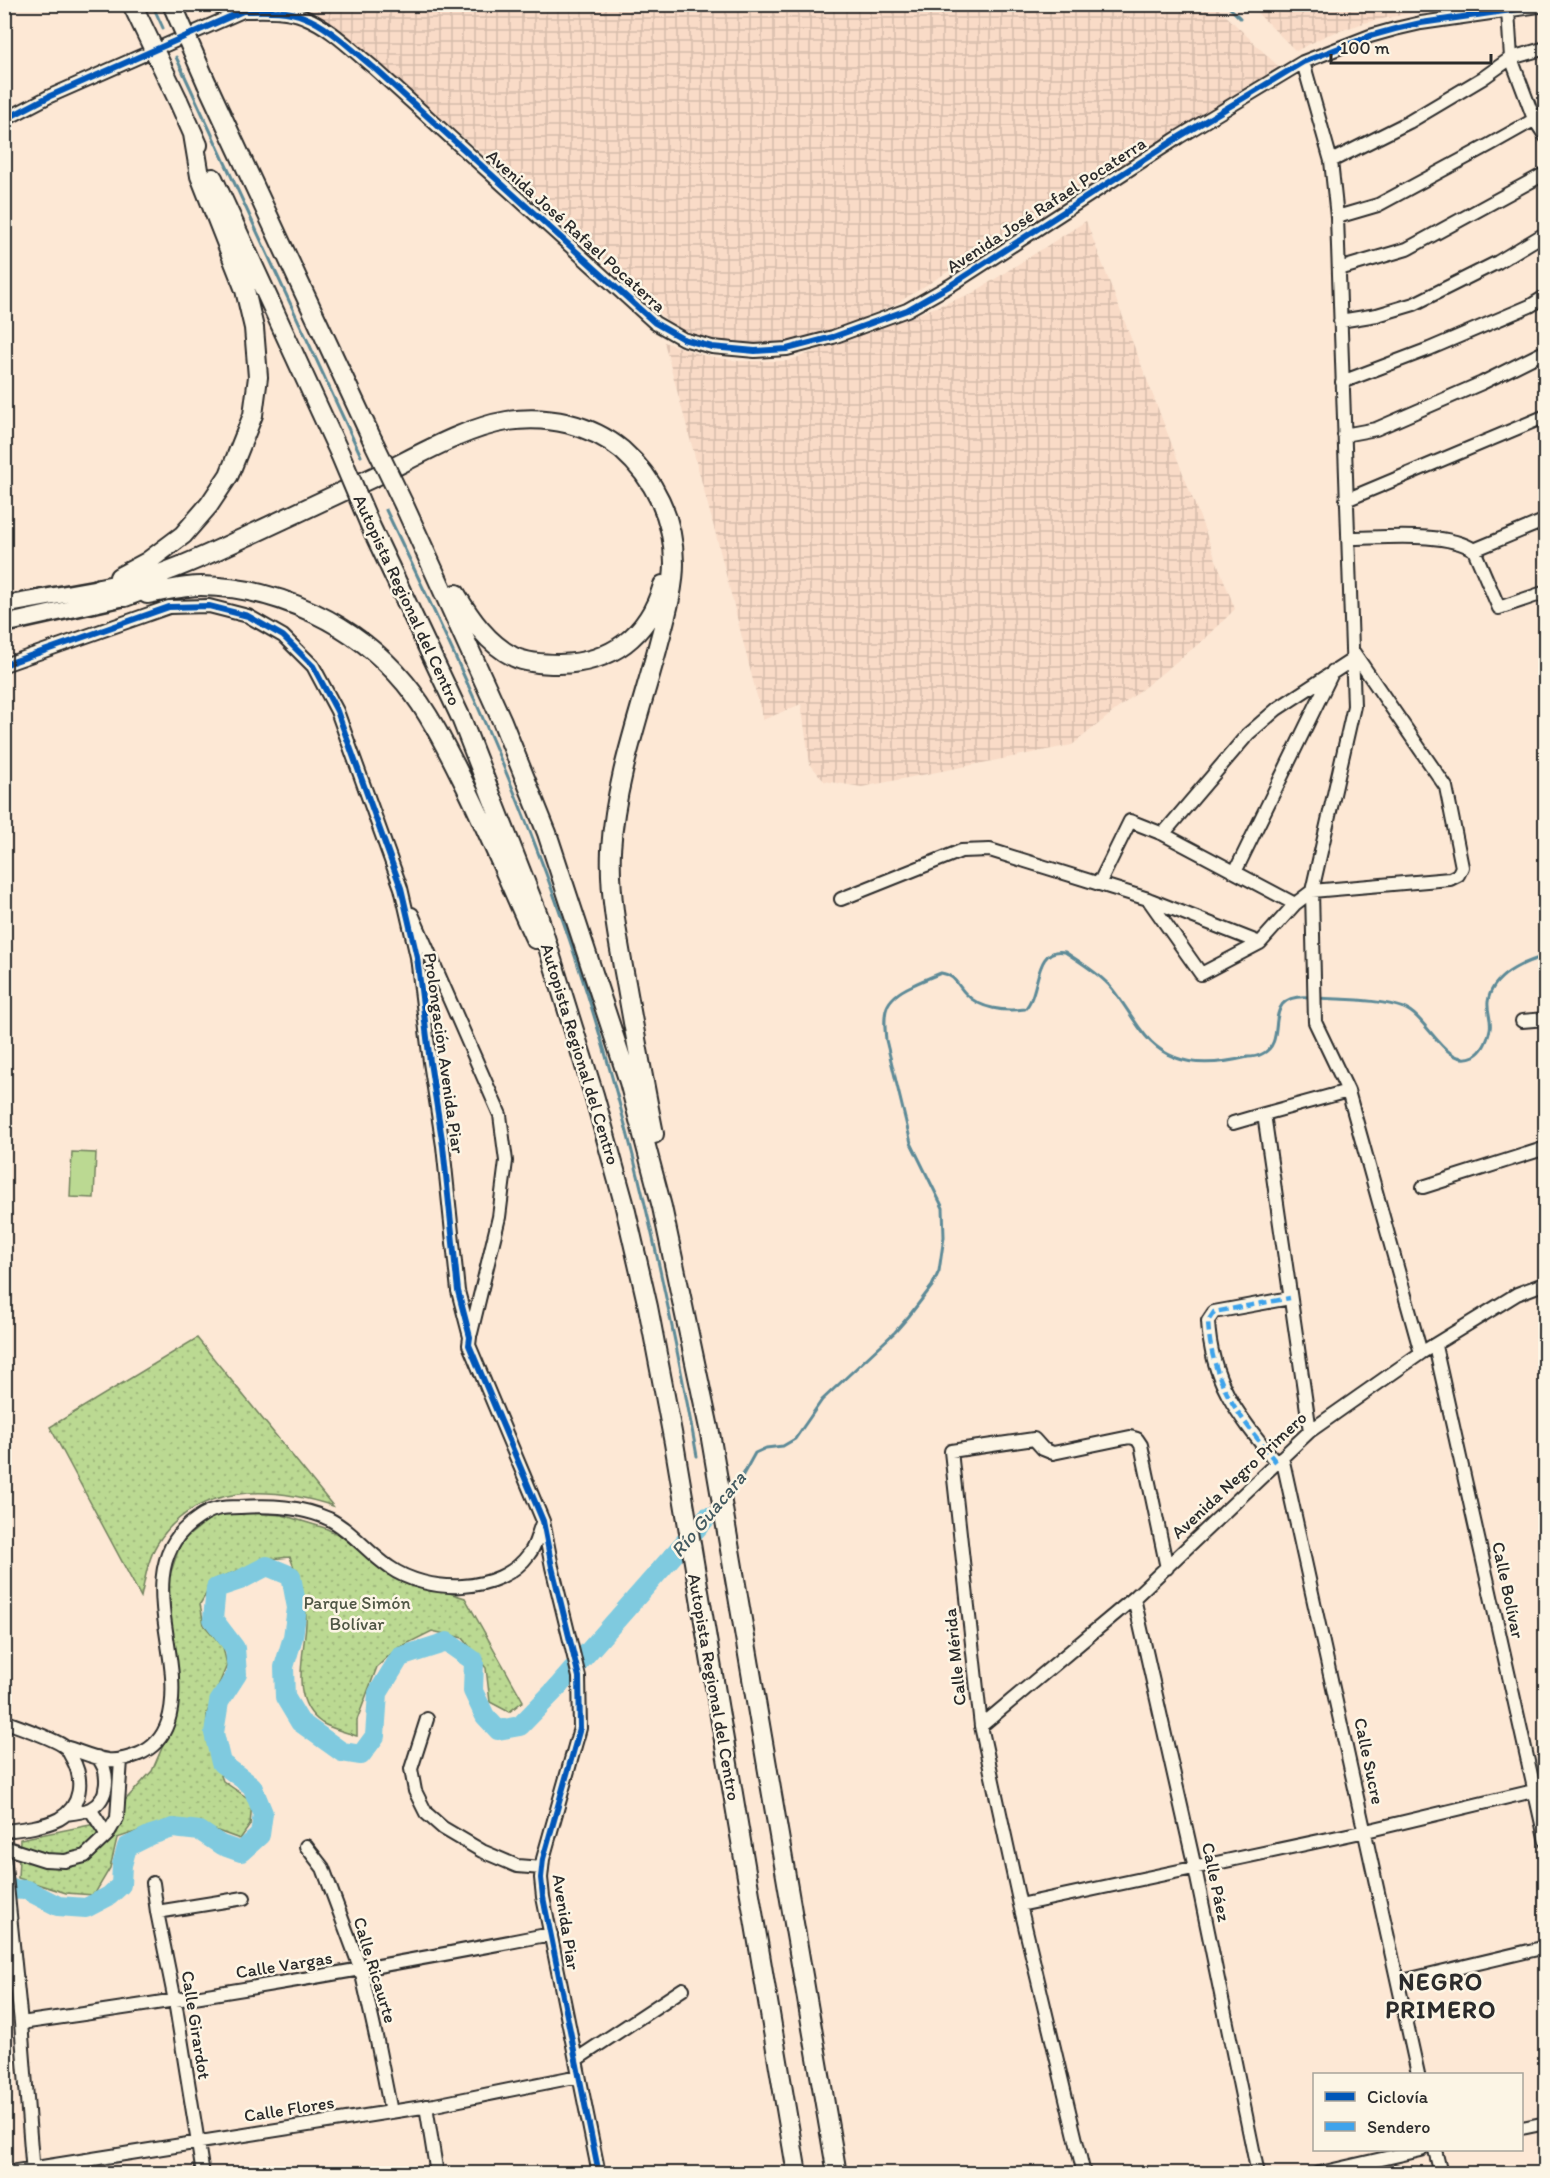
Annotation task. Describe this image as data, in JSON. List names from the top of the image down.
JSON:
{
  "streets": {
    "highway": ["Autopista Regional del Centro"],
    "street": [
      "Avenida José Rafael Pocaterra",
      "Prolongación Avenida Piar",
      "Avenida Negro Primero",
      "Calle Bolívar",
      "Calle Mérida",
      "Calle Sucre",
      "Calle Páez",
      "Avenida Piar",
      "Calle Vargas",
      "Calle Ricaurte",
      "Calle Girardot",
      "Calle Flores"
    ]
  },
  "crossings": [
    ["Prolongación Avenida Piar", "Avenida Piar"],
    ["Avenida Negro Primero", "Calle Bolívar"],
    ["Avenida Negro Primero", "Calle Mérida"],
    ["Avenida Negro Primero", "Calle Sucre"],
    ["Avenida Negro Primero", "Calle Páez"],
    ["Avenida Piar", "Calle Vargas"],
    ["Avenida Piar", "Calle Flores"],
    ["Calle Vargas", "Calle Ricaurte"],
    ["Calle Vargas", "Calle Girardot"],
    ["Calle Ricaurte", "Calle Flores"],
    ["Calle Girardot", "Calle Flores"]
  ],
  "districts": ["NEGRO PRIMERO"],
  "water": ["Río Guacara"],
  "parks": ["Parque Simón Bolívar"],
  "legend": ["Ciclovía", "Sendero"],
  "scale_bar": "100 m"
}
